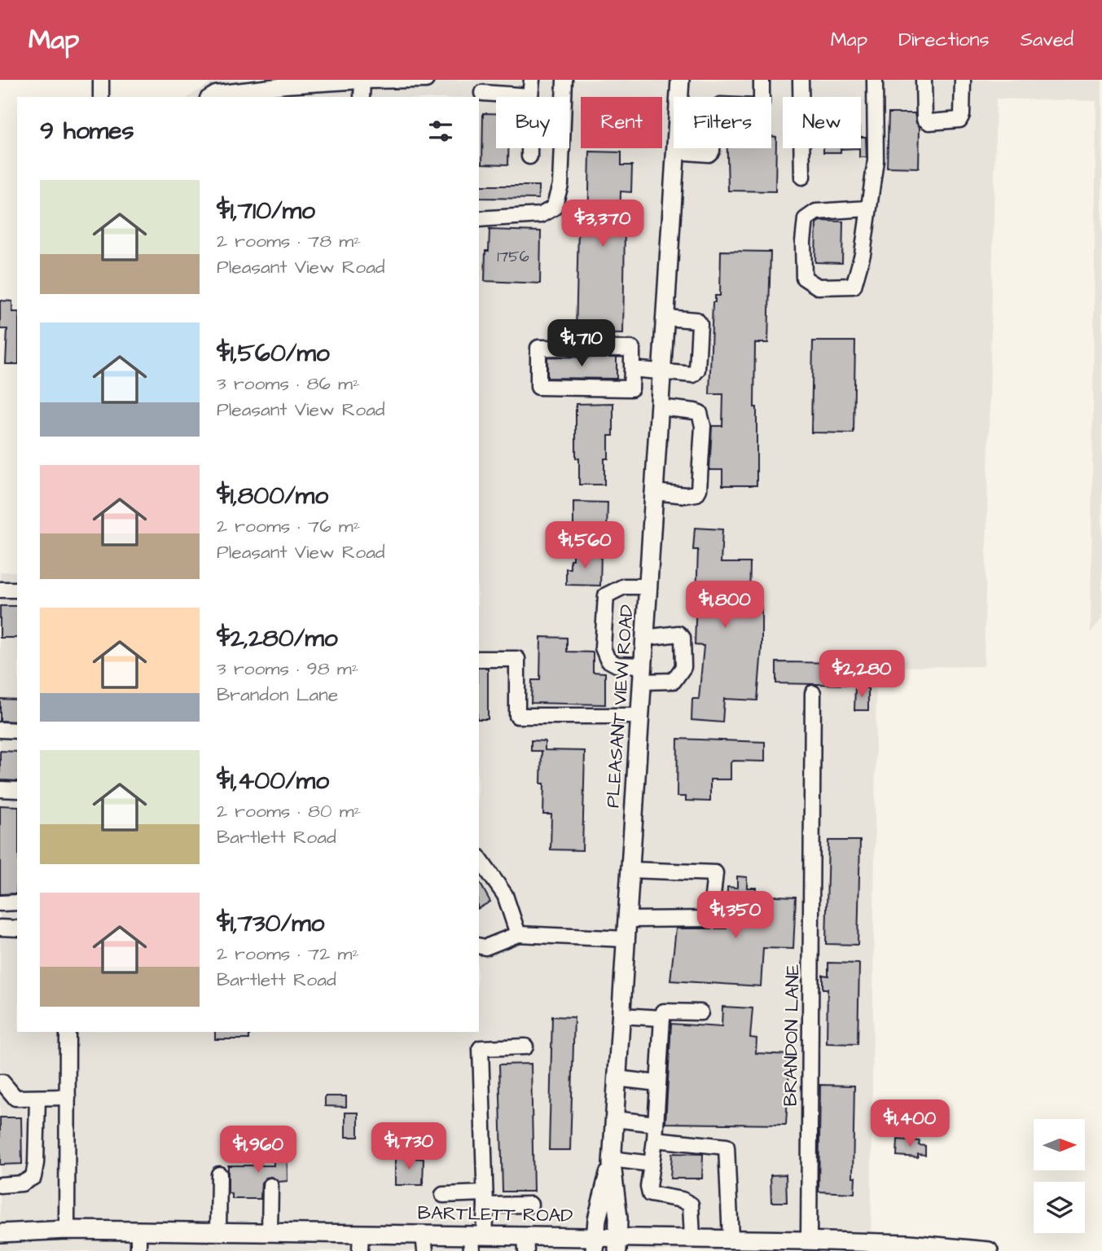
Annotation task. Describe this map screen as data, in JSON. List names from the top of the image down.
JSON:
{
  "streets": {
    "main road": ["PLEASANT VIEW ROAD", "BARTLETT ROAD"],
    "street": ["BRANDON LANE"]
  },
  "crossings": [
    ["PLEASANT VIEW ROAD", "BARTLETT ROAD"],
    ["BRANDON LANE", "BARTLETT ROAD"]
  ],
  "house_numbers": ["1756"],
  "north": "right",
  "page": {
    "header": "Map",
    "nav": ["Map", "Directions", "Saved"],
    "chip": [
      "Buy",
      "Rent",
      "Filters",
      "New"
    ],
    "heading": "9 homes",
    "list": [
      {
        "name": "$1,710/mo",
        "note": "2 rooms · 78 m² · Pleasant View Road"
      },
      {
        "name": "$1,560/mo",
        "note": "3 rooms · 86 m² · Pleasant View Road"
      },
      {
        "name": "$1,800/mo",
        "note": "2 rooms · 76 m² · Pleasant View Road"
      },
      {
        "name": "$2,280/mo",
        "note": "3 rooms · 98 m² · Brandon Lane"
      },
      {
        "name": "$1,400/mo",
        "note": "2 rooms · 80 m² · Bartlett Road"
      },
      {
        "name": "$1,730/mo",
        "note": "2 rooms · 72 m² · Bartlett Road"
      }
    ],
    "price": [
      "$3,370",
      "$1,710",
      "$1,560",
      "$1,800",
      "$2,280",
      "$1,350",
      "$1,400",
      "$1,730",
      "$1,960"
    ]
  }
}
